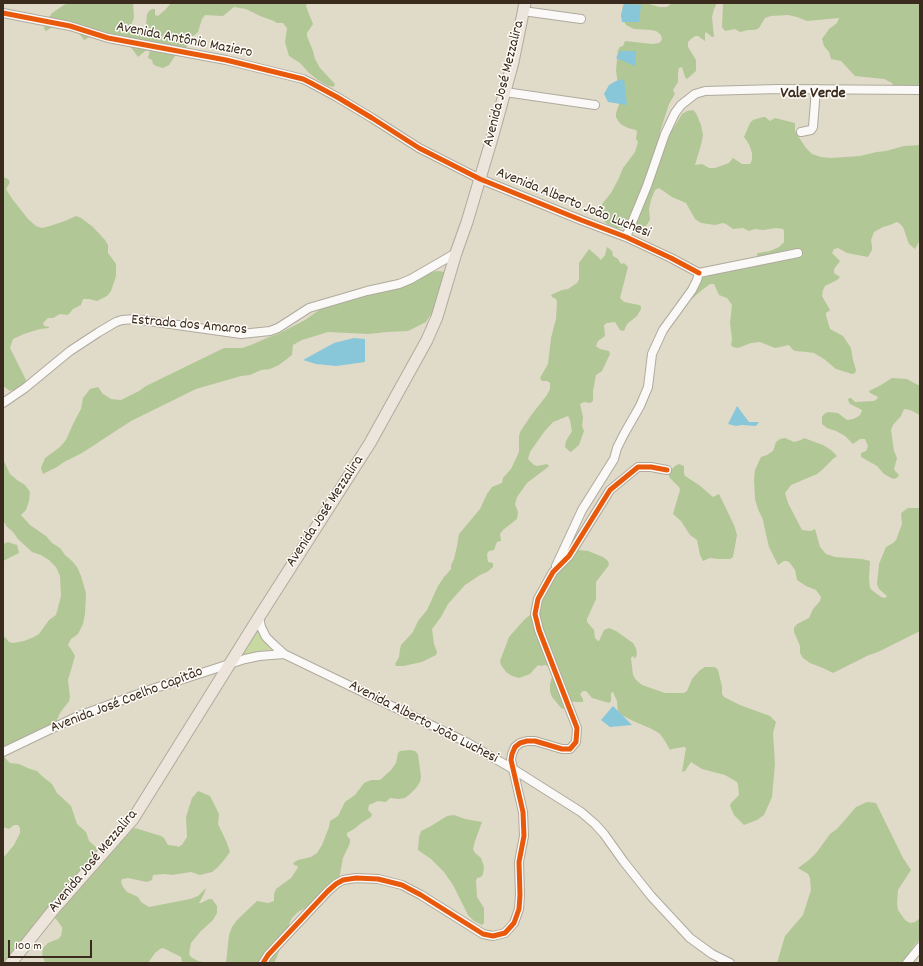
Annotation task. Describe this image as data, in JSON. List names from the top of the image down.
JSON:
{
  "streets": {
    "main road": ["Avenida José Mezzalira"],
    "street": [
      "Avenida Antônio Maziero",
      "Avenida Alberto João Luchesi",
      "Estrada dos Amaros",
      "Avenida José Coelho Capitão"
    ]
  },
  "crossings": [
    ["Avenida Antônio Maziero", "Avenida José Mezzalira"],
    ["Avenida Antônio Maziero", "Avenida Alberto João Luchesi"],
    ["Avenida José Mezzalira", "Avenida Alberto João Luchesi"],
    ["Avenida José Mezzalira", "Estrada dos Amaros"],
    ["Avenida José Mezzalira", "Avenida José Coelho Capitão"],
    ["Avenida Alberto João Luchesi", "Avenida José Coelho Capitão"]
  ],
  "districts": ["Vale Verde"],
  "scale_bar": "100 m"
}
